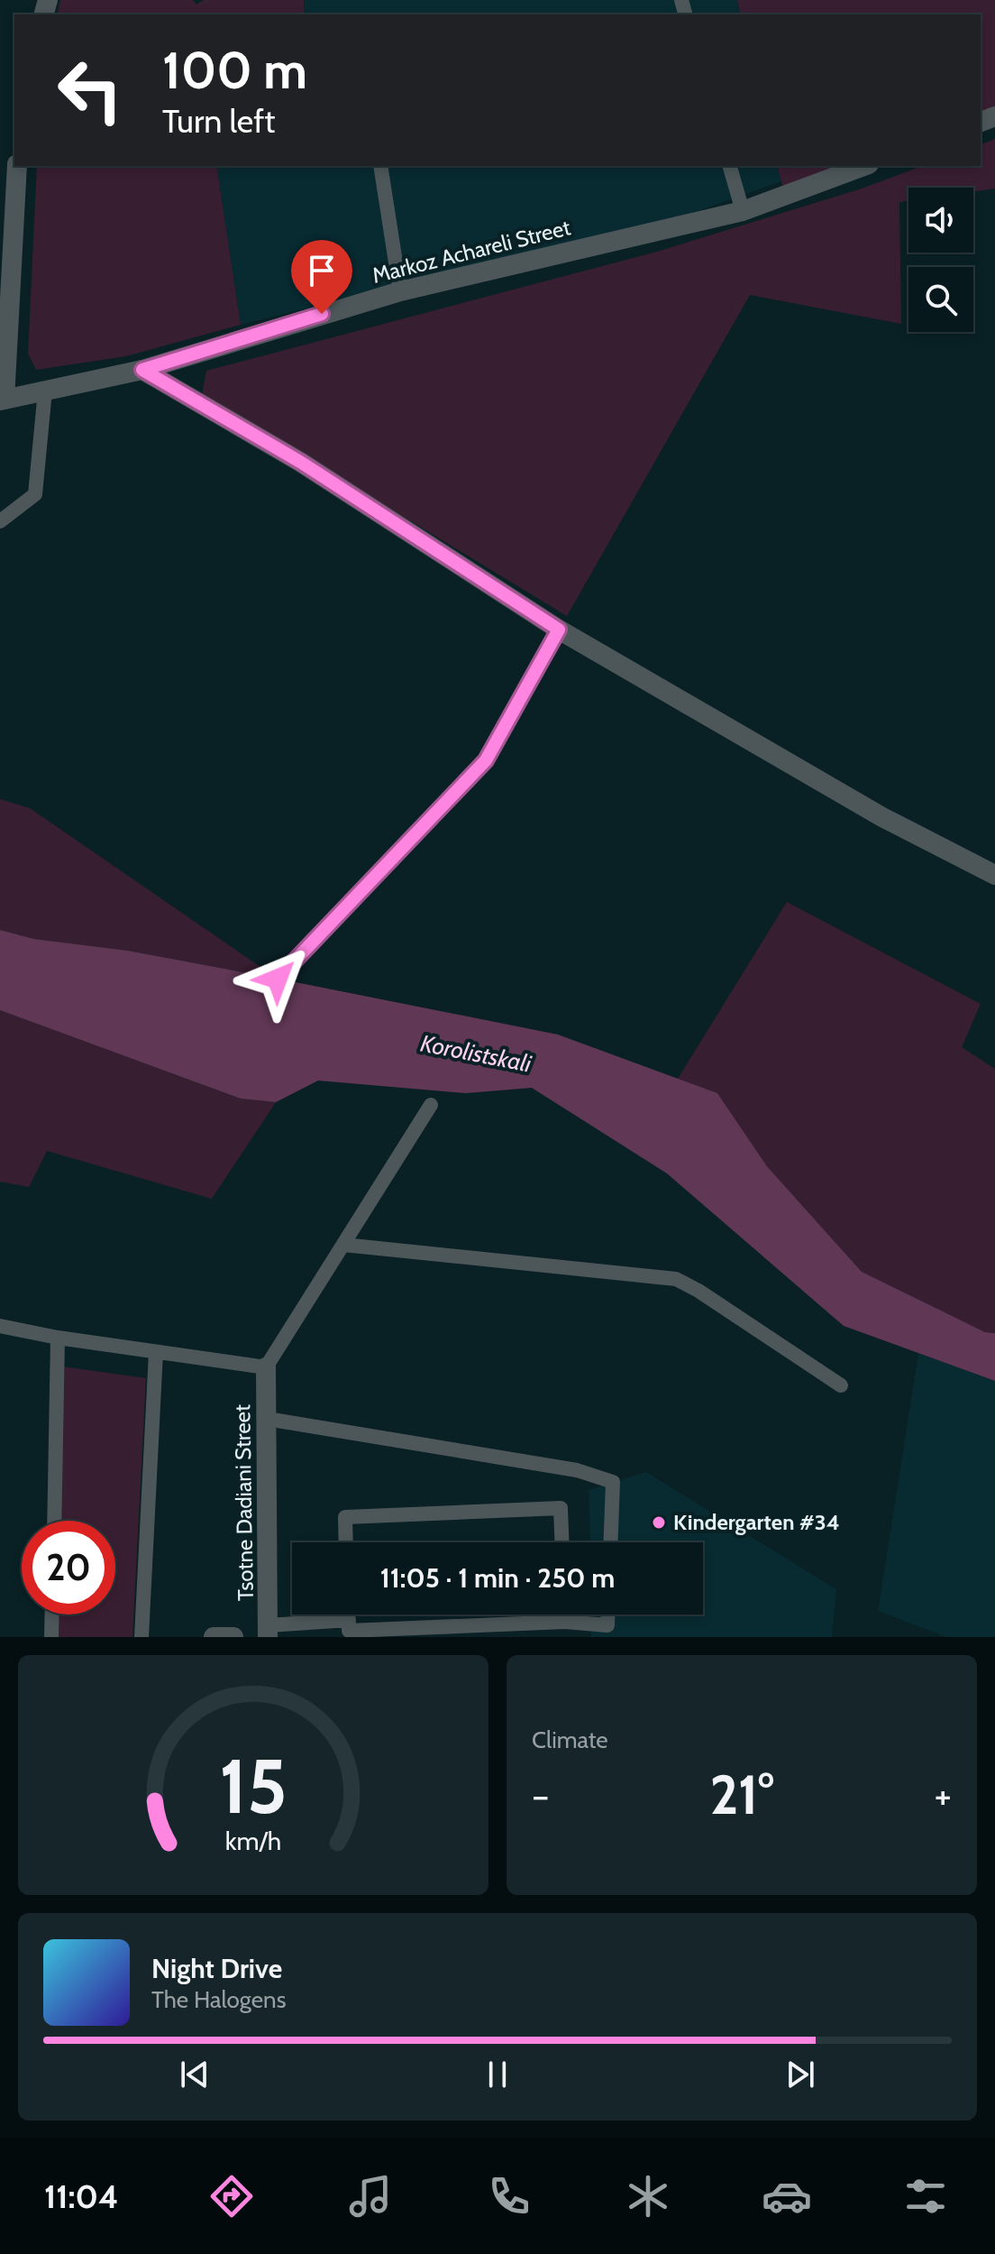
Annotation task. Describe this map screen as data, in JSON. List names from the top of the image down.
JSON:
{
  "streets": {
    "street": ["Markoz Achareli Street", "Tsotne Dadiani Street"]
  },
  "water": ["Korolistskali"],
  "places": ["Kindergarten #34"],
  "page": {
    "turn": ["100 m", "Turn left"],
    "limit": "20",
    "trip": "11:05 · 1 min · 250 m",
    "tile": "Climate",
    "heat": ["−", "21°", "+"],
    "song": ["Night Drive", "The Halogens"],
    "tabs": "11:04",
    "gauge": ["15", "km/h"]
  }
}
